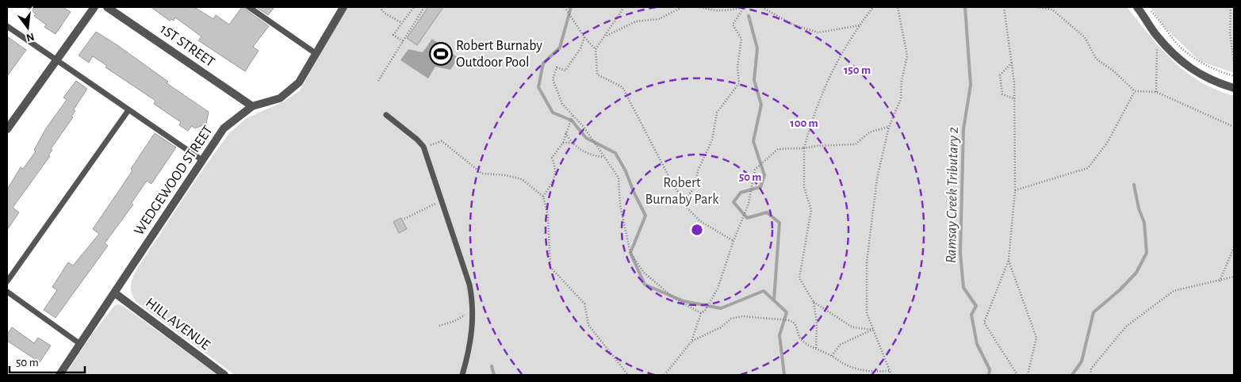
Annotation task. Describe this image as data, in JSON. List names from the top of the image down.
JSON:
{
  "streets": {
    "street": ["1ST STREET", "WEDGEWOOD STREET", "HILL AVENUE"]
  },
  "crossings": [
    ["1ST STREET", "WEDGEWOOD STREET"],
    ["WEDGEWOOD STREET", "HILL AVENUE"]
  ],
  "water": ["Ramsay Creek Tributary 2"],
  "parks": ["Robert Burnaby Park"],
  "places": {
    "sports": ["Robert Burnaby Outdoor Pool"]
  },
  "scale_bar": "50 m",
  "north": "bottom",
  "rings": ["150 m", "100 m", "50 m"]
}
